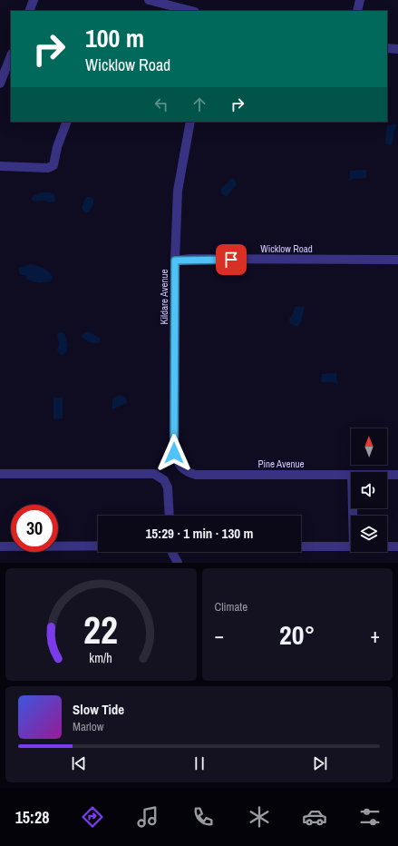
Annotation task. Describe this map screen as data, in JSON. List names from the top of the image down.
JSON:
{
  "streets": {
    "street": ["Wicklow Road", "Kildare Avenue", "Pine Avenue"]
  },
  "crossings": [
    ["Wicklow Road", "Kildare Avenue"],
    ["Kildare Avenue", "Pine Avenue"]
  ],
  "north": "top",
  "page": {
    "turn": ["100 m", "Wicklow Road"],
    "limit": "30",
    "trip": "15:29 · 1 min · 130 m",
    "tile": "Climate",
    "heat": ["−", "20°", "+"],
    "song": ["Slow Tide", "Marlow"],
    "tabs": "15:28",
    "gauge": ["22", "km/h"]
  }
}
